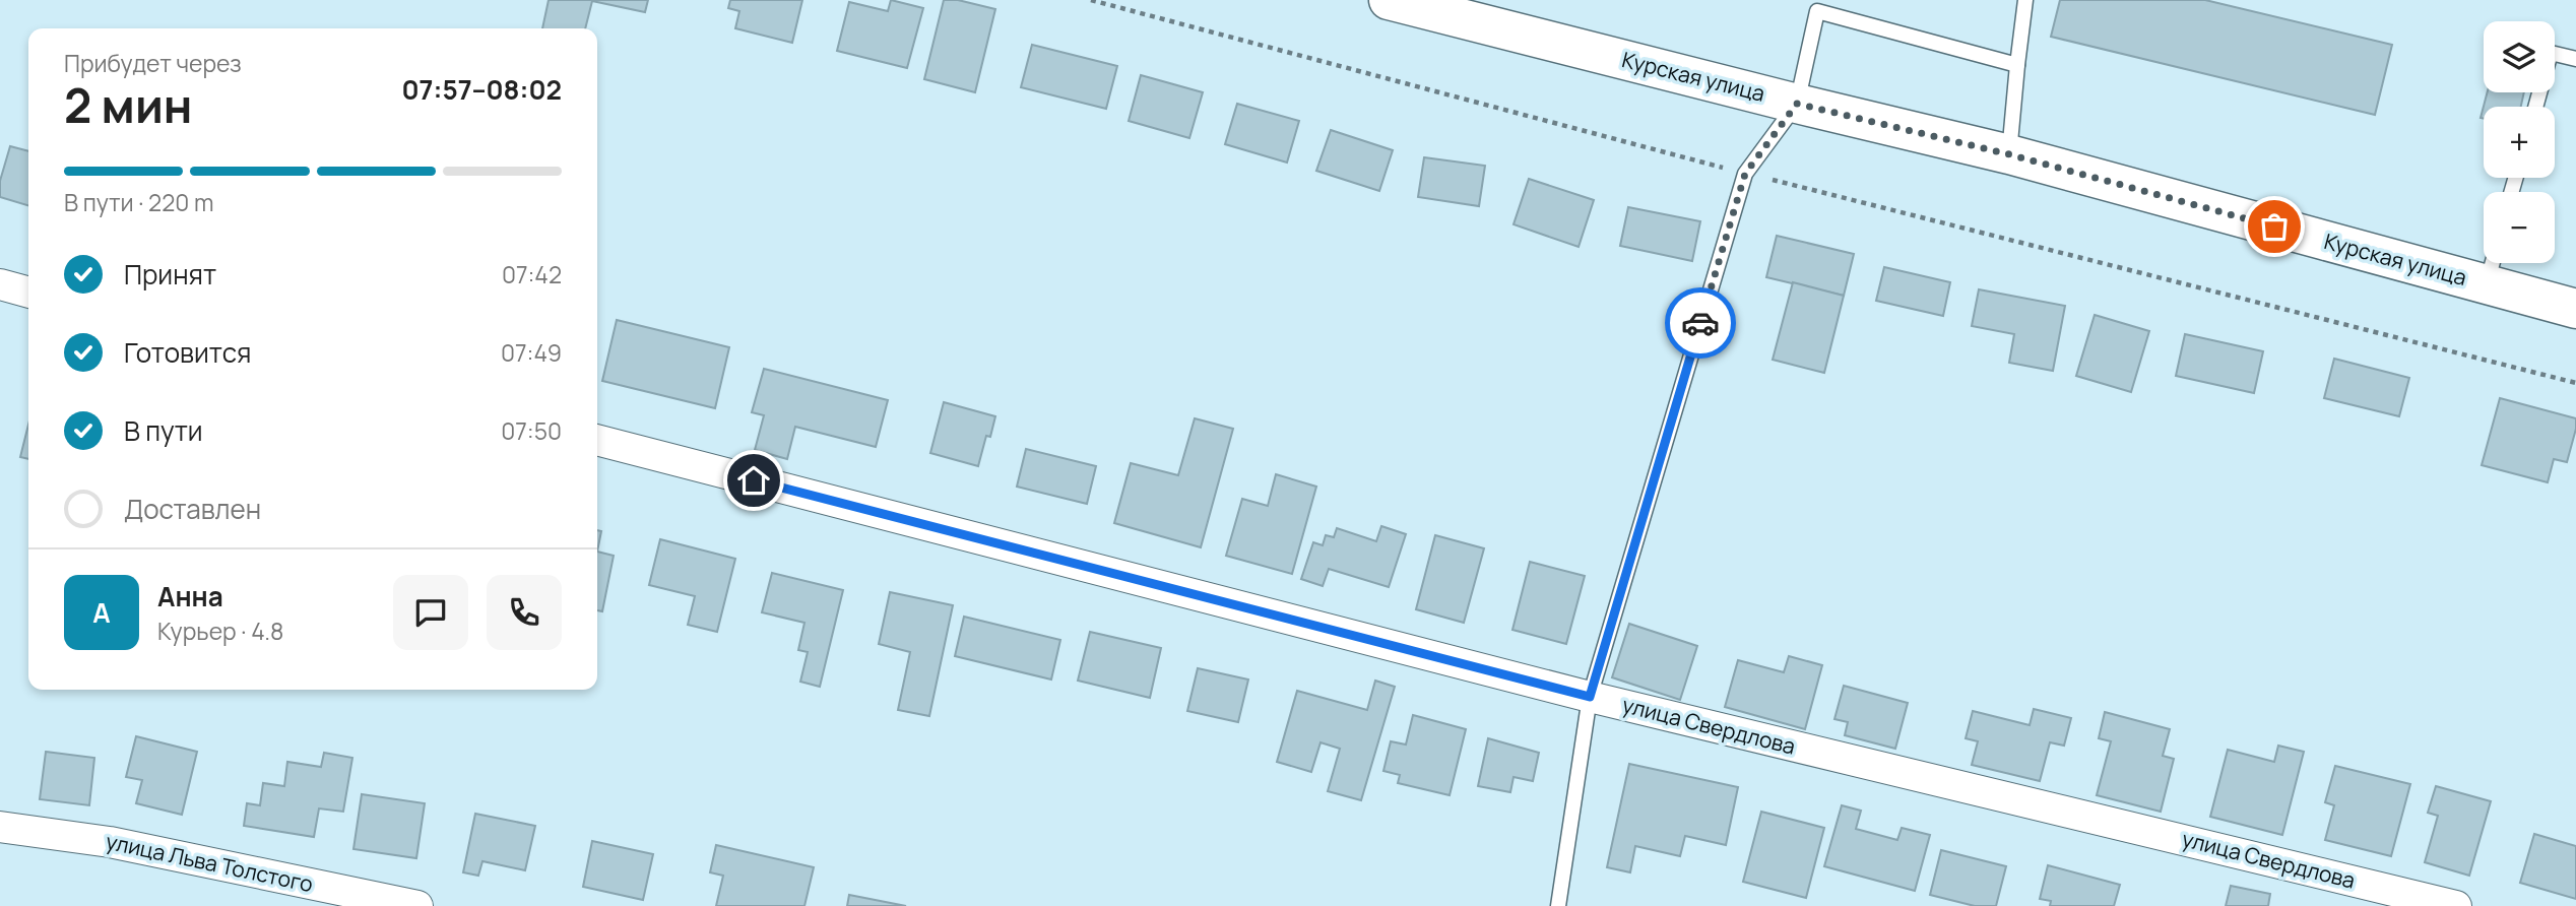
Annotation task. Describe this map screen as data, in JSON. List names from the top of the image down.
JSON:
{
  "streets": {
    "street": ["Курская улица", "улица Свердлова", "улица Льва Толстого"]
  },
  "page": {
    "map_buttons": ["+", "−"],
    "heading": ["2 мин", "Прибудет через", "07:57–08:02"],
    "panel": ["Анна", "Курьер · 4.8"],
    "bar": "В пути · 220 m",
    "list": [
      ["Принят", "07:42"],
      ["Готовится", "07:49"],
      ["В пути", "07:50"],
      "Доставлен"
    ],
    "round": "А"
  }
}
